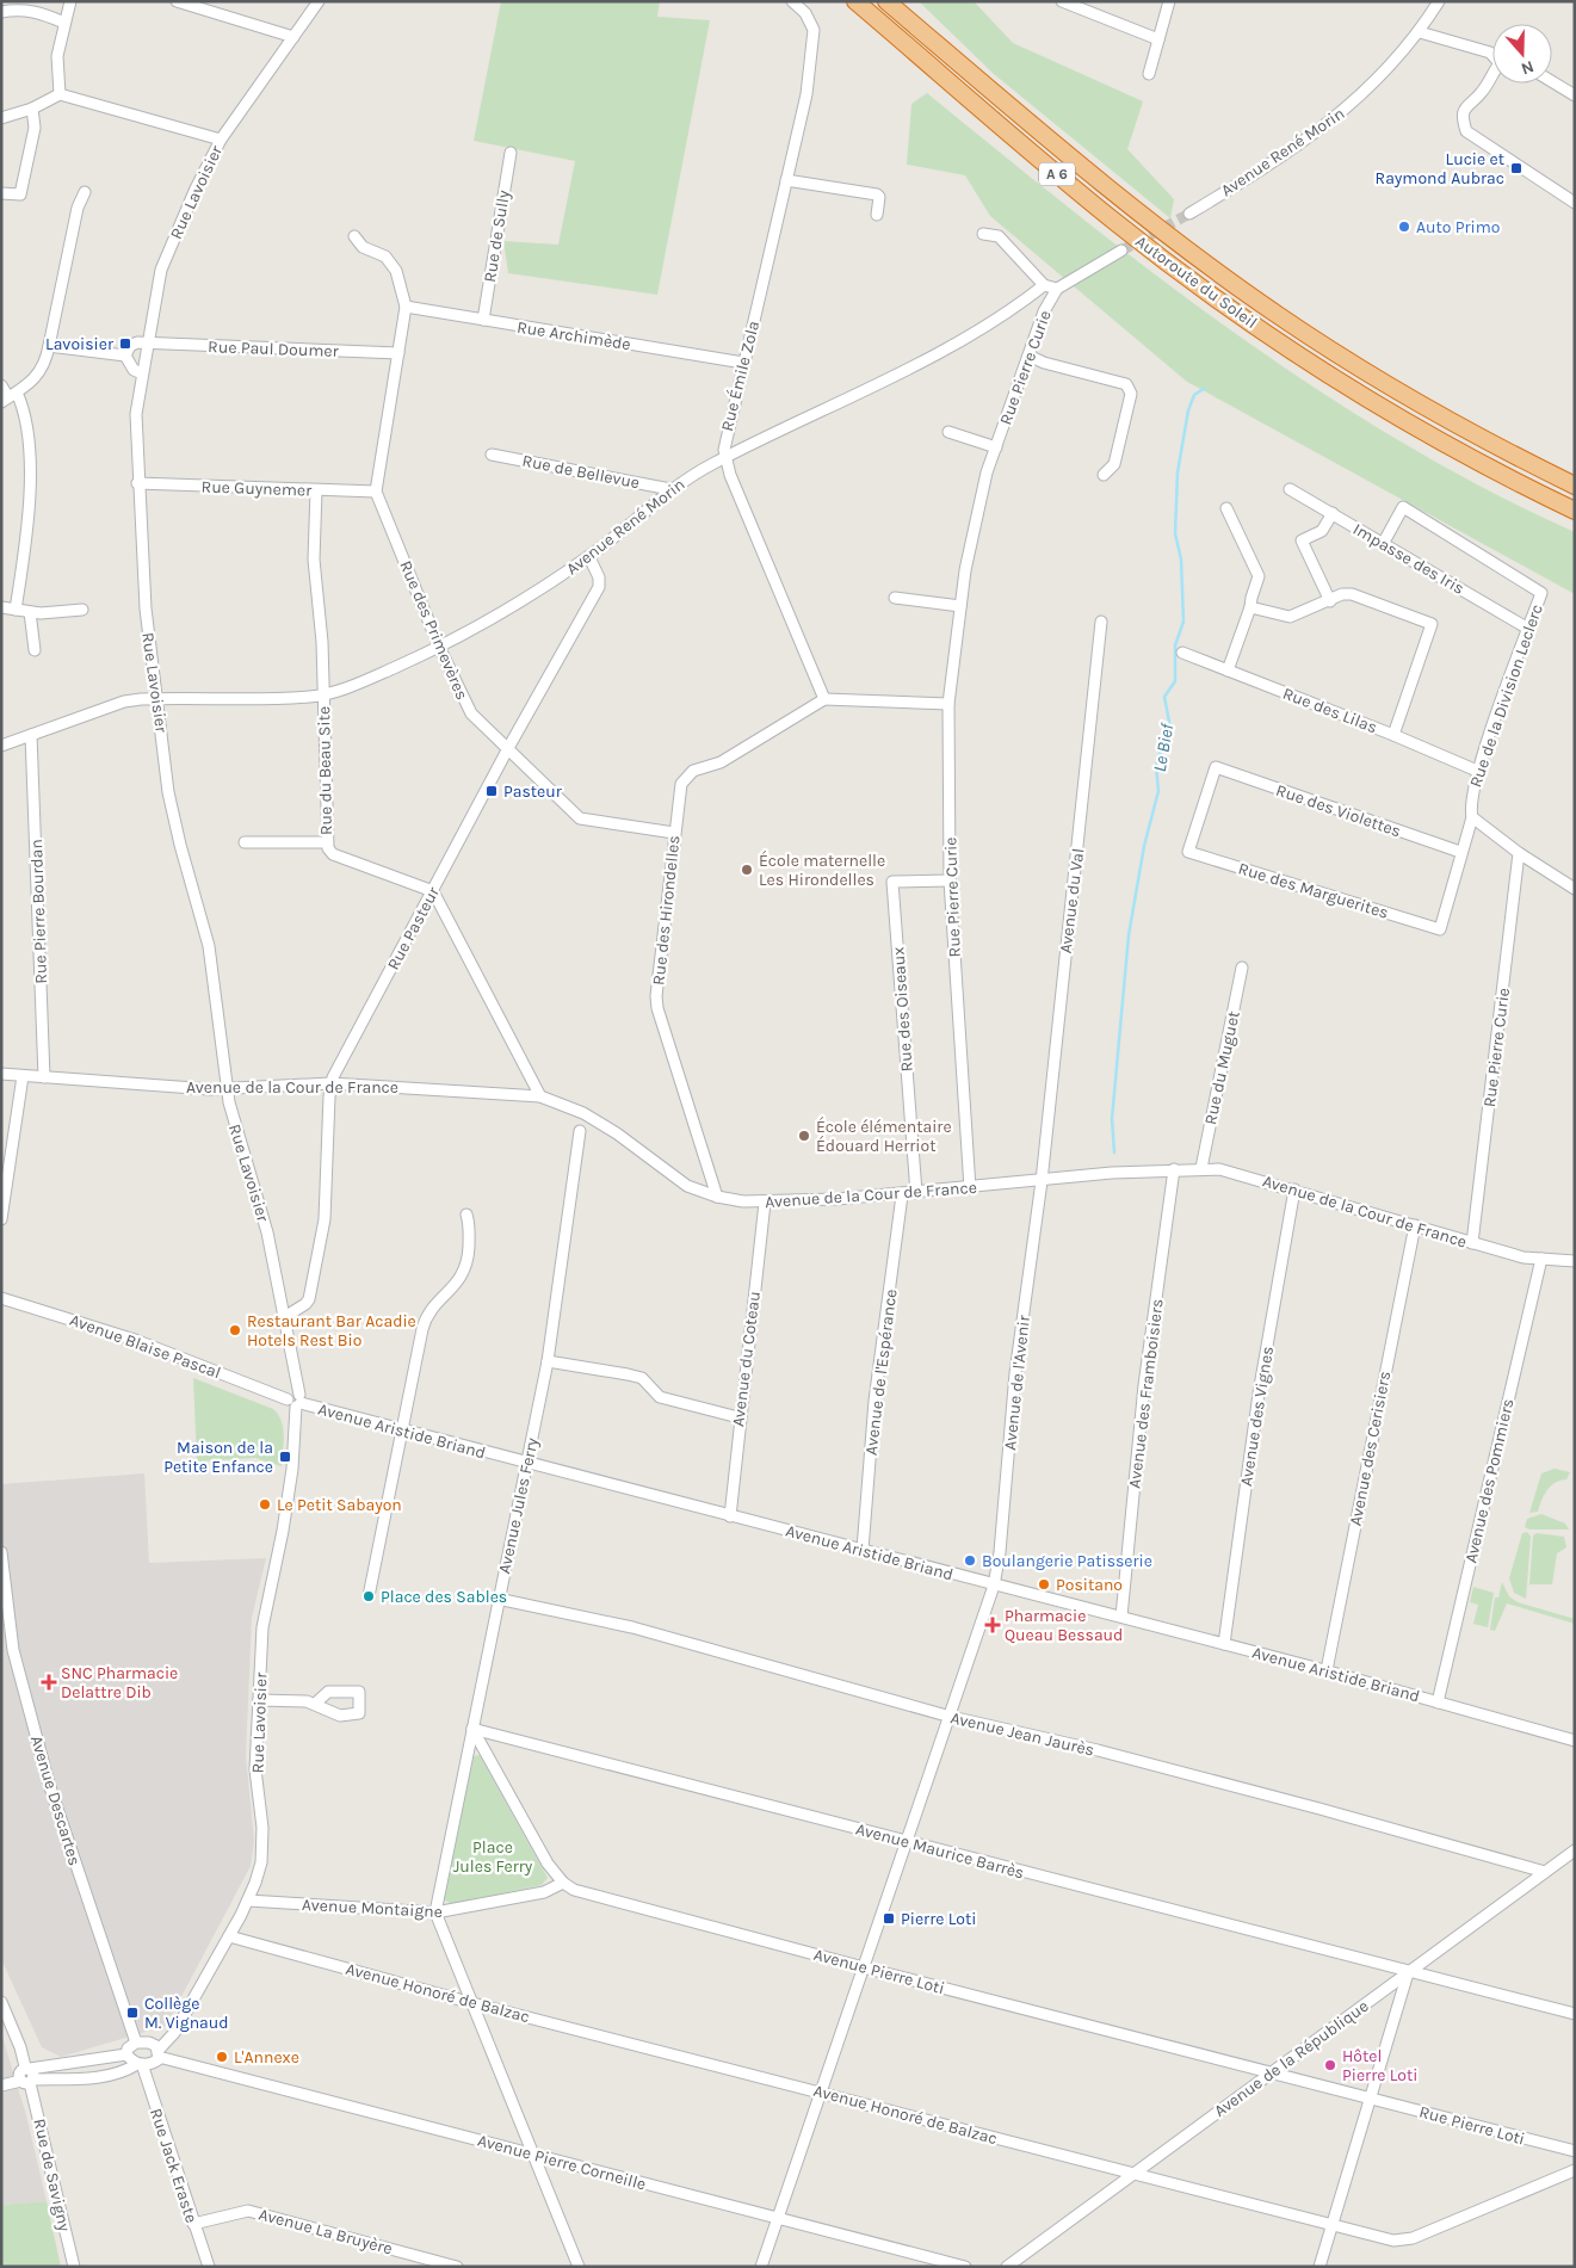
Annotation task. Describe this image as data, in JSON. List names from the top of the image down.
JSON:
{
  "streets": {
    "highway": ["A 6", "Autoroute du Soleil"],
    "street": [
      "Avenue René Morin",
      "Rue Lavoisier",
      "Rue de Sully",
      "Rue Archimède",
      "Rue Paul Doumer",
      "Rue Pierre Curie",
      "Rue Émile Zola",
      "Rue de Bellevue",
      "Rue Guynemer",
      "Impasse des Iris",
      "Rue des Primevères",
      "Rue de la Division Leclerc",
      "Rue des Lilas",
      "Rue du Beau Site",
      "Rue des Violettes",
      "Rue des Marguerites",
      "Avenue du Val",
      "Rue des Hirondelles",
      "Rue Pierre Bourdan",
      "Rue Pasteur",
      "Rue des Oiseaux",
      "Rue du Muguet",
      "Avenue de la Cour de France",
      "Avenue Blaise Pascal",
      "Avenue du Coteau",
      "Avenue de l'Espérance",
      "Avenue de l'Avenir",
      "Avenue des Framboisiers",
      "Avenue des Vignes",
      "Avenue Aristide Briand",
      "Avenue des Cerisiers",
      "Avenue des Pommiers",
      "Avenue Jules Ferry",
      "Avenue Jean Jaurès",
      "Avenue Descartes",
      "Avenue Maurice Barrès",
      "Avenue Montaigne",
      "Avenue Pierre Loti",
      "Avenue Honoré de Balzac",
      "Avenue de la République",
      "Rue Pierre Loti",
      "Avenue Pierre Corneille",
      "Rue Jack Eraste",
      "Rue de Savigny",
      "Avenue La Bruyère"
    ]
  },
  "crossings": [
    ["Avenue René Morin", "Rue Lavoisier"],
    ["Avenue René Morin", "Rue Émile Zola"],
    ["Avenue René Morin", "Rue de Bellevue"],
    ["Avenue René Morin", "Rue des Primevères"],
    ["Avenue René Morin", "Rue du Beau Site"],
    ["Avenue René Morin", "Rue Pierre Bourdan"],
    ["Avenue René Morin", "Rue Pasteur"],
    ["Rue Lavoisier", "Rue Paul Doumer"],
    ["Rue Lavoisier", "Rue Guynemer"],
    ["Rue Lavoisier", "Rue Pasteur"],
    ["Rue Lavoisier", "Avenue de la Cour de France"],
    ["Rue Lavoisier", "Avenue Blaise Pascal"],
    ["Rue Lavoisier", "Avenue Aristide Briand"],
    ["Rue Lavoisier", "Avenue Descartes"],
    ["Rue Lavoisier", "Avenue Montaigne"],
    ["Rue Lavoisier", "Avenue Honoré de Balzac"],
    ["Rue Lavoisier", "Avenue Pierre Corneille"],
    ["Rue Lavoisier", "Rue Jack Eraste"],
    ["Rue de Sully", "Rue Archimède"],
    ["Rue Archimède", "Rue Émile Zola"],
    ["Rue Pierre Curie", "Rue des Oiseaux"],
    ["Rue Pierre Curie", "Avenue de la Cour de France"],
    ["Rue Émile Zola", "Rue des Hirondelles"],
    ["Rue Guynemer", "Rue des Primevères"],
    ["Rue Guynemer", "Rue du Beau Site"],
    ["Impasse des Iris", "Rue de la Division Leclerc"],
    ["Rue des Primevères", "Rue des Hirondelles"],
    ["Rue des Primevères", "Rue Pasteur"],
    ["Rue de la Division Leclerc", "Rue des Lilas"],
    ["Rue de la Division Leclerc", "Rue des Violettes"],
    ["Rue de la Division Leclerc", "Rue des Marguerites"],
    ["Rue du Beau Site", "Rue Pasteur"],
    ["Rue des Violettes", "Rue des Marguerites"],
    ["Avenue du Val", "Avenue de la Cour de France"],
    ["Avenue du Val", "Avenue de l'Avenir"],
    ["Rue des Hirondelles", "Avenue de la Cour de France"],
    ["Rue Pierre Bourdan", "Avenue de la Cour de France"],
    ["Rue Pasteur", "Avenue de la Cour de France"],
    ["Rue des Oiseaux", "Avenue de la Cour de France"],
    ["Rue du Muguet", "Avenue de la Cour de France"],
    ["Avenue de la Cour de France", "Avenue du Coteau"],
    ["Avenue de la Cour de France", "Avenue de l'Espérance"],
    ["Avenue de la Cour de France", "Avenue de l'Avenir"],
    ["Avenue de la Cour de France", "Avenue des Framboisiers"],
    ["Avenue de la Cour de France", "Avenue des Vignes"],
    ["Avenue de la Cour de France", "Avenue des Cerisiers"],
    ["Avenue de la Cour de France", "Avenue des Pommiers"],
    ["Avenue Blaise Pascal", "Avenue Aristide Briand"],
    ["Avenue du Coteau", "Avenue Aristide Briand"],
    ["Avenue de l'Espérance", "Avenue Aristide Briand"],
    ["Avenue de l'Avenir", "Avenue Aristide Briand"],
    ["Avenue de l'Avenir", "Avenue Jean Jaurès"],
    ["Avenue de l'Avenir", "Avenue Maurice Barrès"],
    ["Avenue de l'Avenir", "Avenue Pierre Loti"],
    ["Avenue de l'Avenir", "Avenue Honoré de Balzac"],
    ["Avenue de l'Avenir", "Avenue Pierre Corneille"],
    ["Avenue des Framboisiers", "Avenue Aristide Briand"],
    ["Avenue des Vignes", "Avenue Aristide Briand"],
    ["Avenue Aristide Briand", "Avenue des Cerisiers"],
    ["Avenue Aristide Briand", "Avenue des Pommiers"],
    ["Avenue Aristide Briand", "Avenue Jules Ferry"],
    ["Avenue Jules Ferry", "Avenue Jean Jaurès"],
    ["Avenue Jules Ferry", "Avenue Maurice Barrès"],
    ["Avenue Jules Ferry", "Avenue Montaigne"],
    ["Avenue Jules Ferry", "Avenue Pierre Loti"],
    ["Avenue Jean Jaurès", "Avenue de la République"],
    ["Avenue Descartes", "Avenue Pierre Corneille"],
    ["Avenue Descartes", "Rue Jack Eraste"],
    ["Avenue Maurice Barrès", "Avenue Pierre Loti"],
    ["Avenue Maurice Barrès", "Avenue de la République"],
    ["Avenue Montaigne", "Avenue Pierre Loti"],
    ["Avenue Pierre Loti", "Avenue de la République"],
    ["Avenue Pierre Loti", "Rue Pierre Loti"],
    ["Avenue Honoré de Balzac", "Avenue de la République"],
    ["Avenue Pierre Corneille", "Rue Jack Eraste"],
    ["Rue Jack Eraste", "Avenue La Bruyère"]
  ],
  "water": ["Le Bief"],
  "parks": ["Place Jules Ferry"],
  "places": {
    "transit": [
      "Lucie et Raymond Aubrac",
      "Lavoisier",
      "Pasteur",
      "Maison de la Petite Enfance",
      "Pierre Loti",
      "Collège M. Vignaud"
    ],
    "other": [
      "Auto Primo",
      "École maternelle Les Hirondelles",
      "École élémentaire Édouard Herriot",
      "Restaurant Bar Acadie Hotels Rest Bio",
      "Le Petit Sabayon",
      "Boulangerie Patisserie",
      "Positano",
      "Place des Sables",
      "L'Annexe",
      "Hôtel Pierre Loti"
    ],
    "health": ["Pharmacie Queau Bessaud", "SNC Pharmacie Delattre Dib"]
  },
  "north": "bottom"
}
